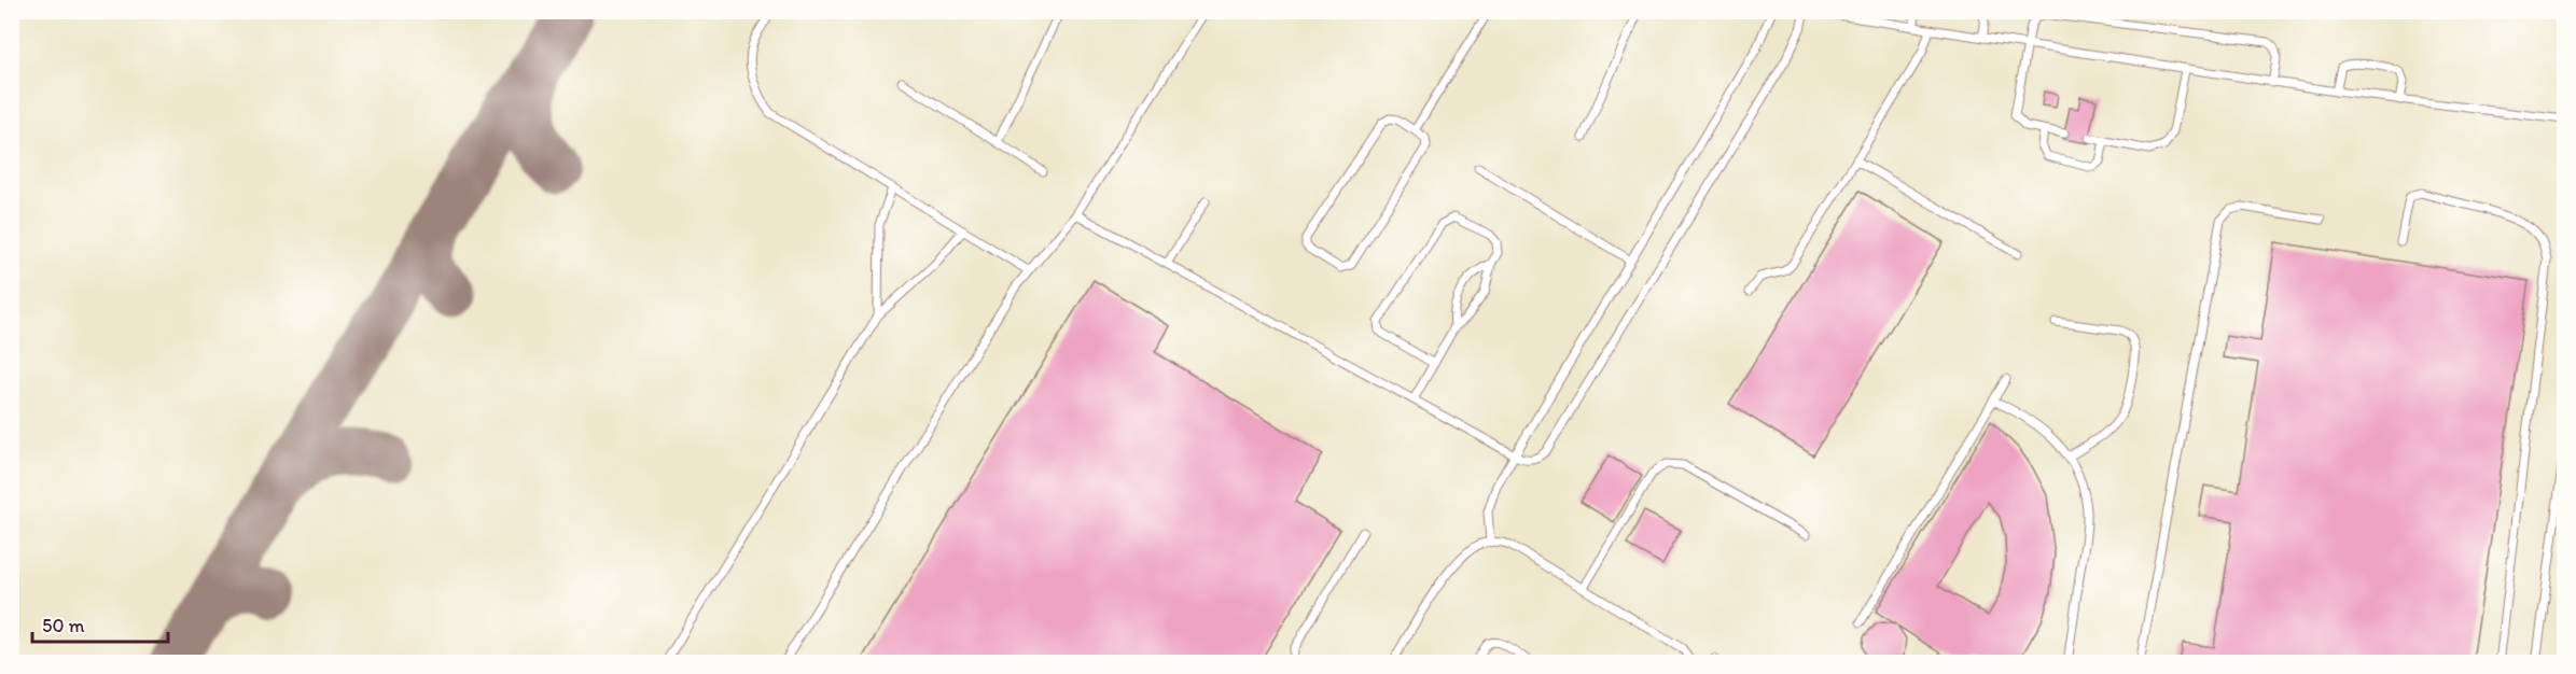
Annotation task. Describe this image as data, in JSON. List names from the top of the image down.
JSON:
{
  "scale_bar": "50 m"
}
